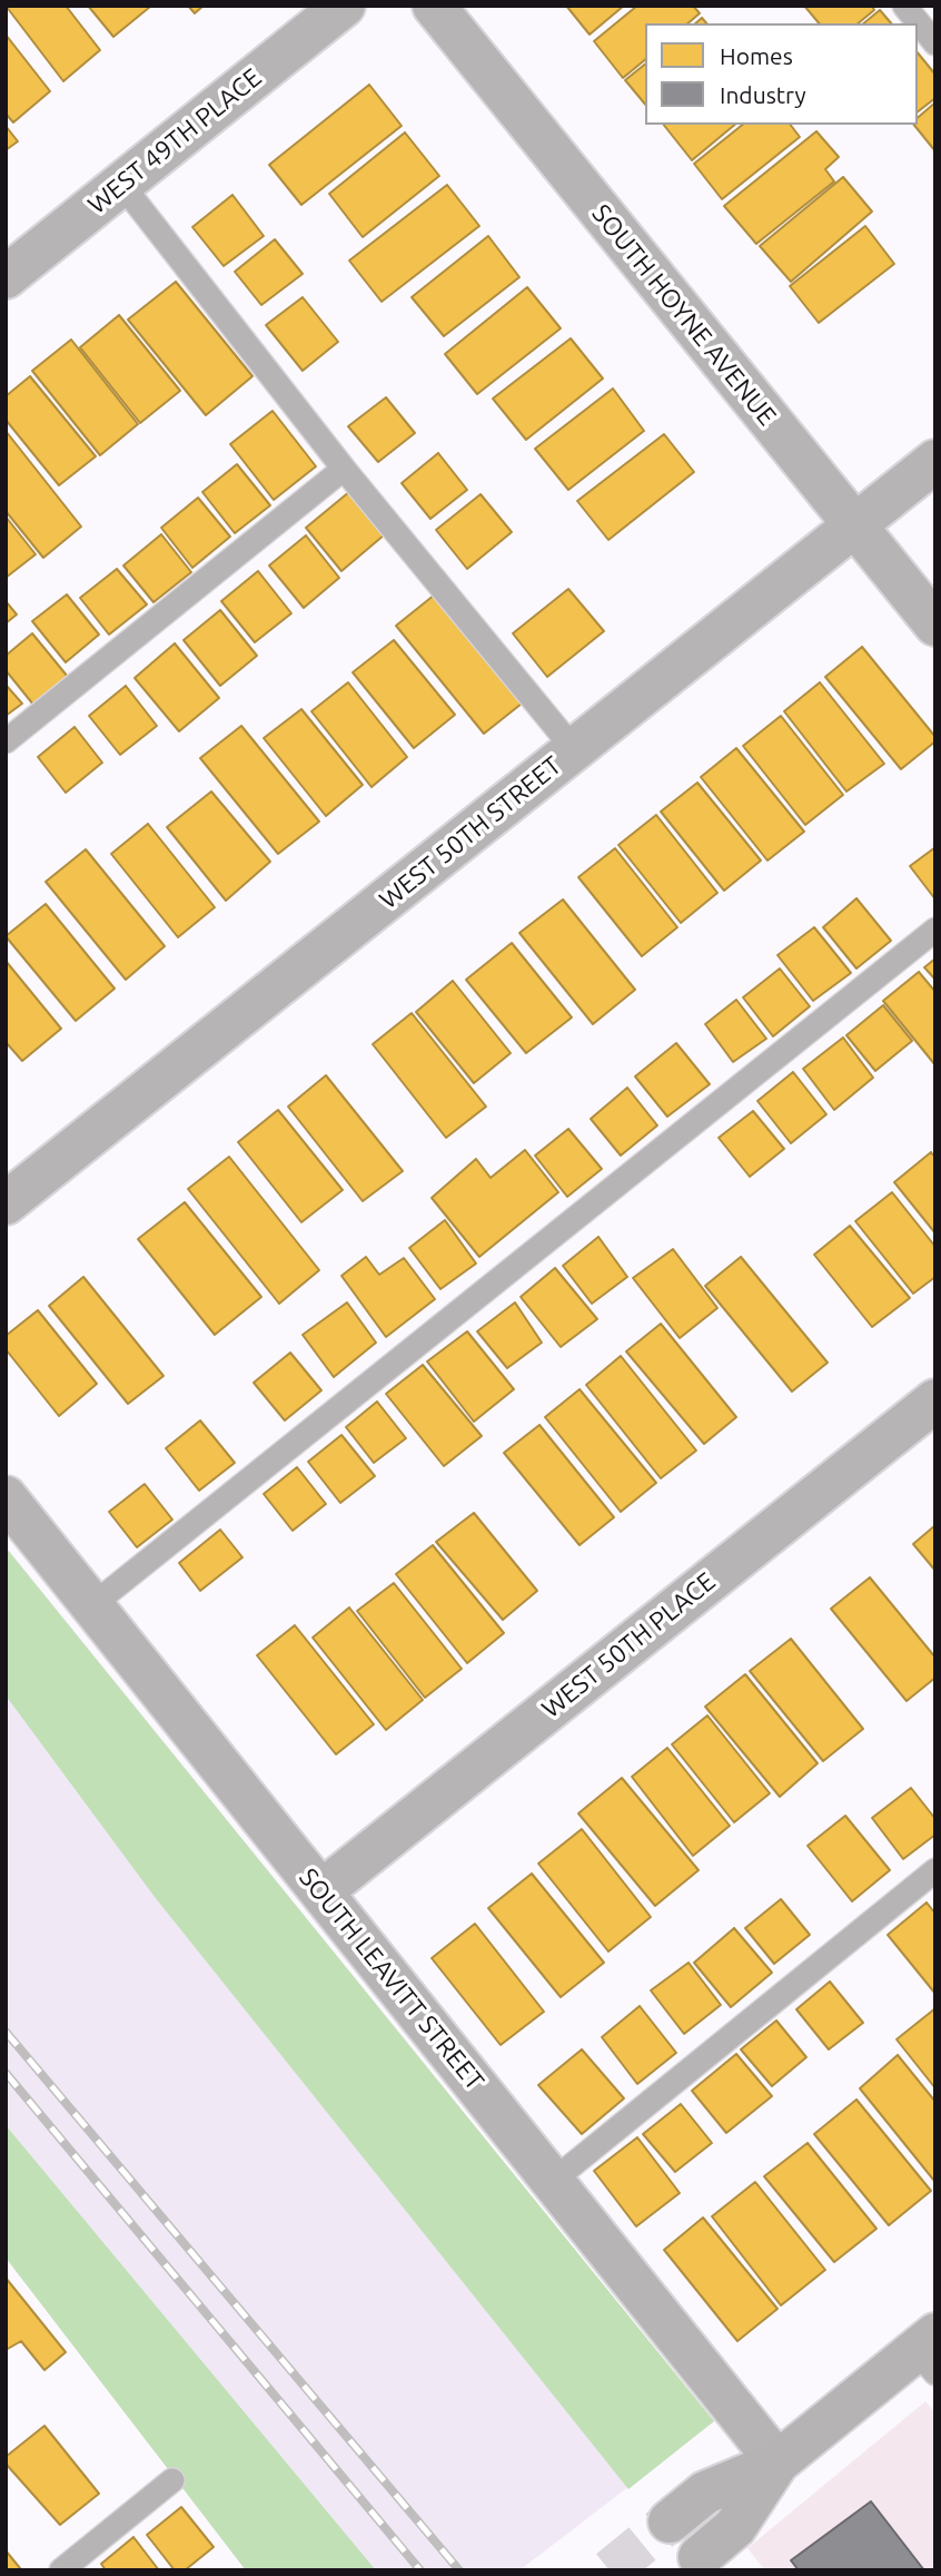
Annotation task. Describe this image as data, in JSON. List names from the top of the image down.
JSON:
{
  "streets": {
    "street": [
      "WEST 49TH PLACE",
      "SOUTH HOYNE AVENUE",
      "WEST 50TH STREET",
      "WEST 50TH PLACE",
      "SOUTH LEAVITT STREET"
    ]
  },
  "crossings": [
    ["SOUTH HOYNE AVENUE", "WEST 50TH STREET"],
    ["WEST 50TH PLACE", "SOUTH LEAVITT STREET"]
  ],
  "legend": ["Homes", "Industry"]
}
